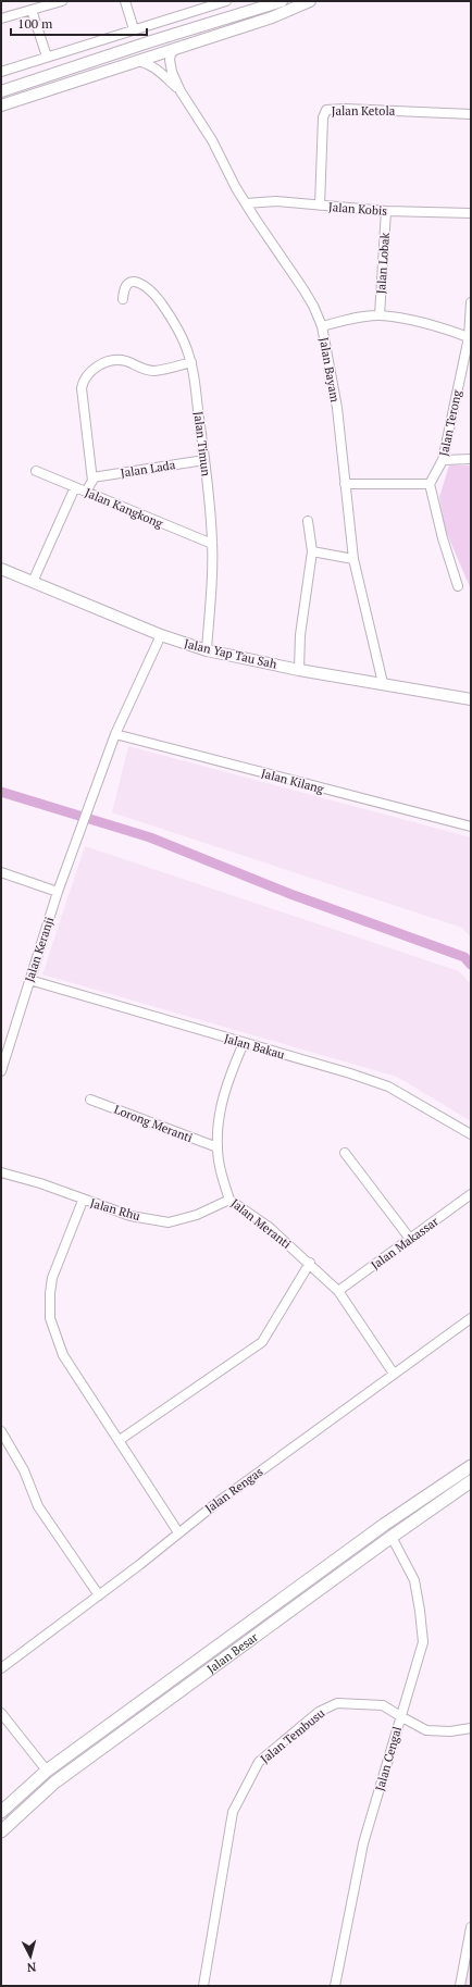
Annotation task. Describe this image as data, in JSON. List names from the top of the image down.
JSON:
{
  "streets": {
    "main road": ["Jalan Besar"],
    "street": [
      "Jalan Ketola",
      "Jalan Kobis",
      "Jalan Lobak",
      "Jalan Bayam",
      "Jalan Terong",
      "Jalan Timun",
      "Jalan Lada",
      "Jalan Kangkong",
      "Jalan Yap Tau Sah",
      "Jalan Kilang",
      "Jalan Keranji",
      "Jalan Bakau",
      "Lorong Meranti",
      "Jalan Rhu",
      "Jalan Meranti",
      "Jalan Makassar",
      "Jalan Rengas",
      "Jalan Tembusu",
      "Jalan Cengal"
    ]
  },
  "crossings": [
    ["Jalan Ketola", "Jalan Kobis"],
    ["Jalan Kobis", "Jalan Lobak"],
    ["Jalan Kobis", "Jalan Bayam"],
    ["Jalan Bayam", "Jalan Yap Tau Sah"],
    ["Jalan Timun", "Jalan Lada"],
    ["Jalan Timun", "Jalan Kangkong"],
    ["Jalan Timun", "Jalan Yap Tau Sah"],
    ["Jalan Kilang", "Jalan Keranji"],
    ["Jalan Keranji", "Jalan Bakau"],
    ["Jalan Bakau", "Jalan Meranti"],
    ["Lorong Meranti", "Jalan Meranti"],
    ["Jalan Rhu", "Jalan Meranti"],
    ["Jalan Meranti", "Jalan Makassar"],
    ["Jalan Meranti", "Jalan Rengas"],
    ["Jalan Besar", "Jalan Cengal"],
    ["Jalan Tembusu", "Jalan Cengal"]
  ],
  "scale_bar": "100 m",
  "north": "bottom"
}
